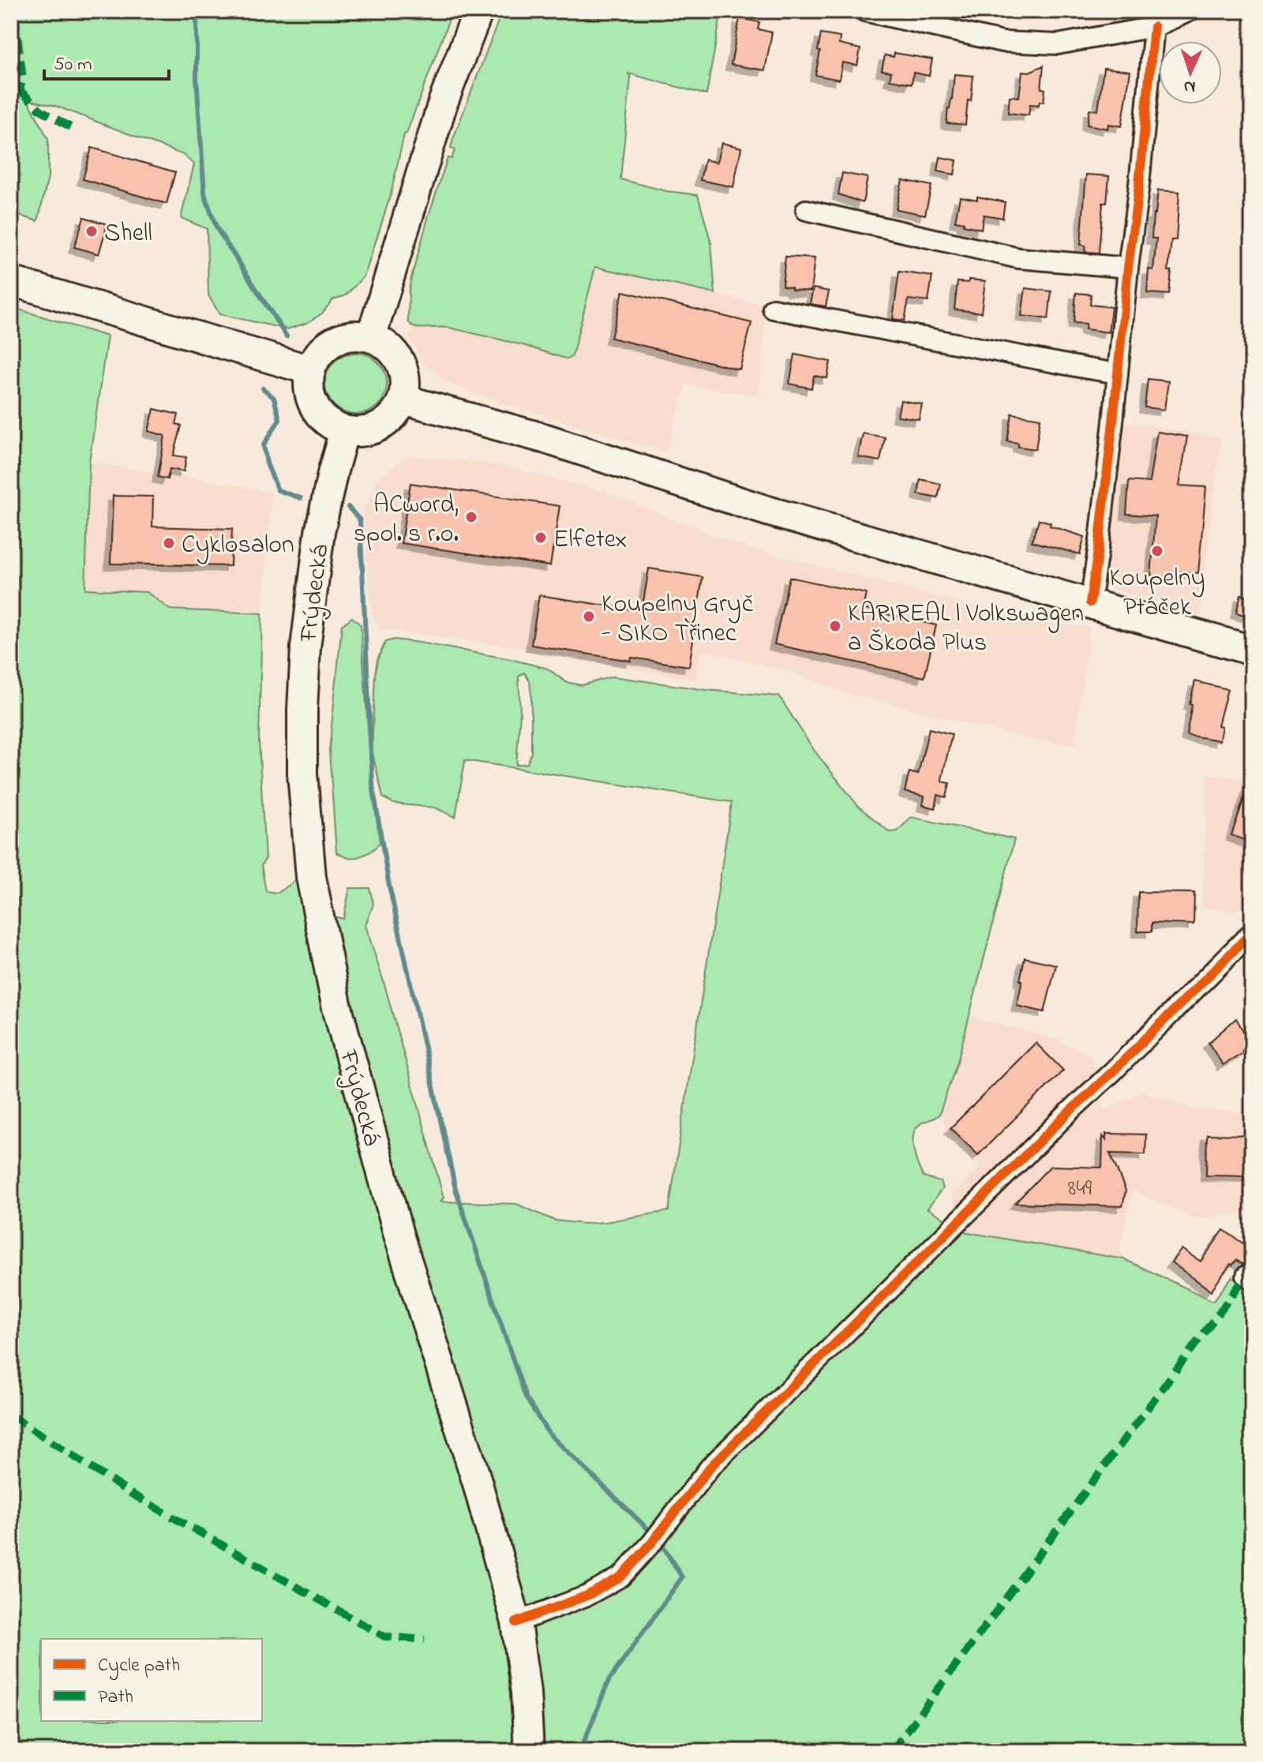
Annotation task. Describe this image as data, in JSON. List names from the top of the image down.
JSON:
{
  "streets": {
    "main road": ["Frýdecká"]
  },
  "places": [
    "Shell",
    "ACword, spol. s r.o.",
    "Elfetex",
    "Cyklosalon",
    "Koupelny Ptáček",
    "Koupelny Gryč - SIKO Třinec",
    "KARIREAL | Volkswagen a Škoda Plus"
  ],
  "house_numbers": ["849"],
  "legend": ["Cycle path", "Path"],
  "scale_bar": "50 m",
  "north": "bottom"
}
